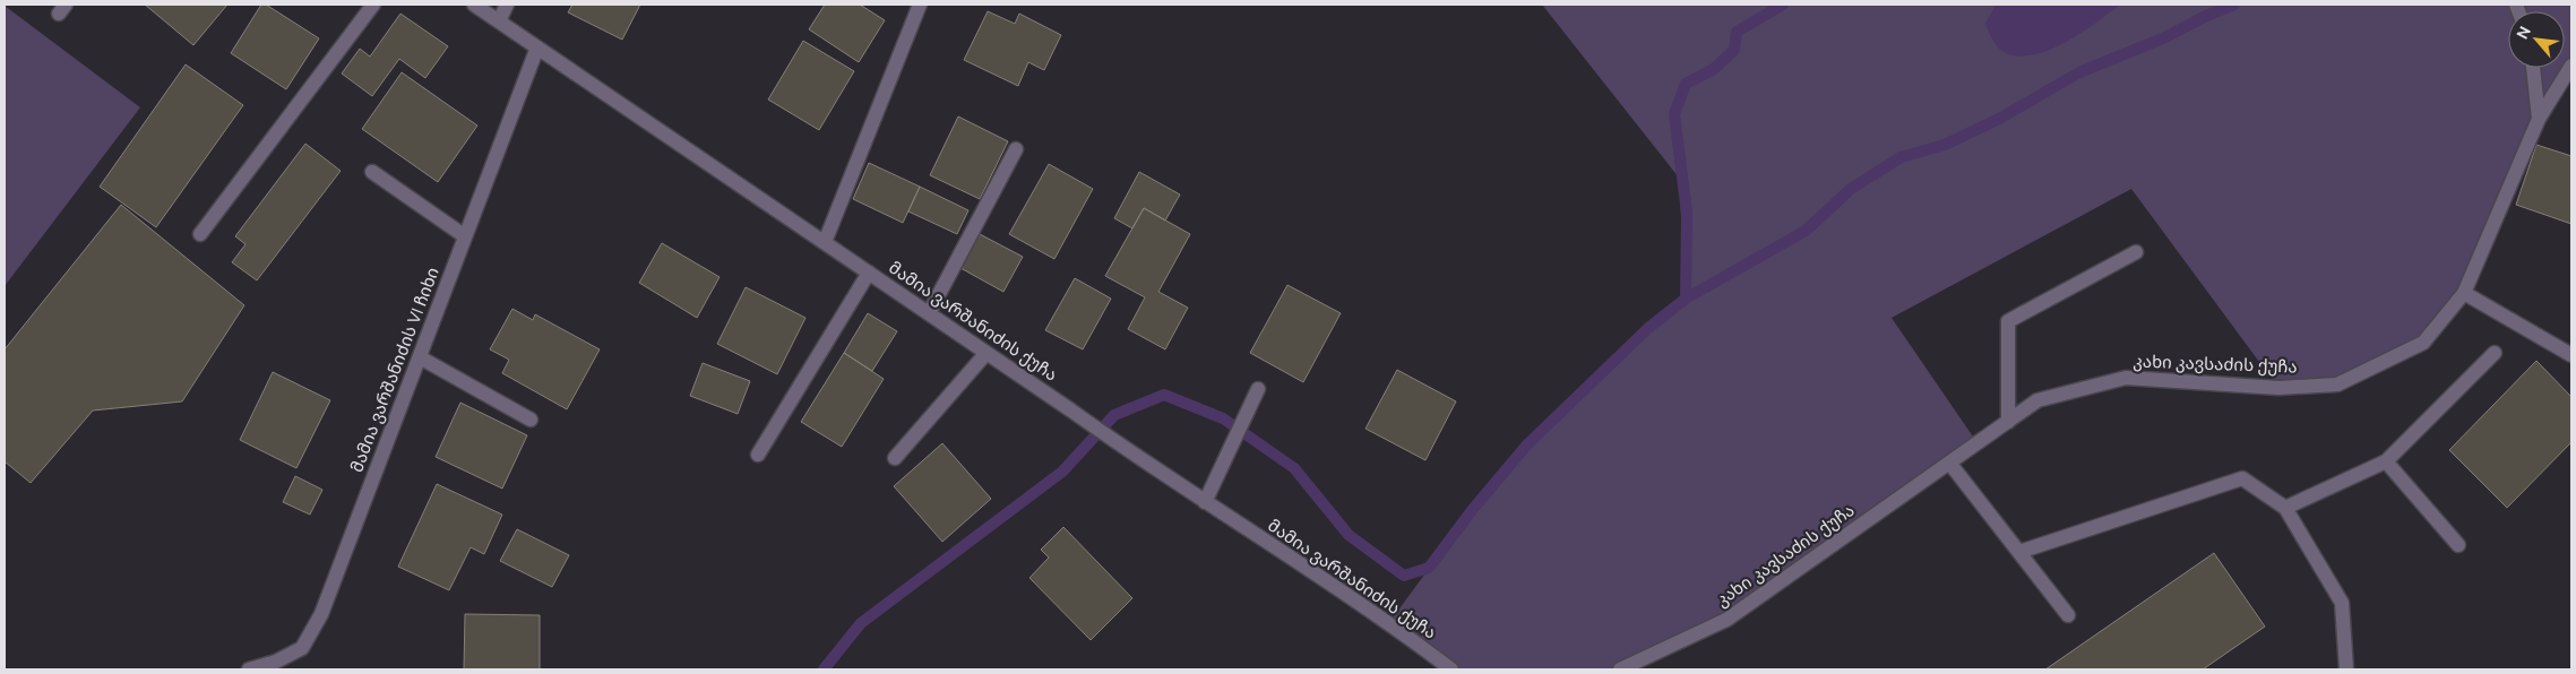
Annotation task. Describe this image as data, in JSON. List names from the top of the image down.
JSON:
{
  "streets": {
    "street": ["მამია ვარშანიძის ქუჩა", "კახი კავსაძის ქუჩა", "მამია ვარშანიძის VI ჩიხი"]
  },
  "crossings": [
    ["მამია ვარშანიძის ქუჩა", "მამია ვარშანიძის VI ჩიხი"]
  ],
  "north": "top left"
}
